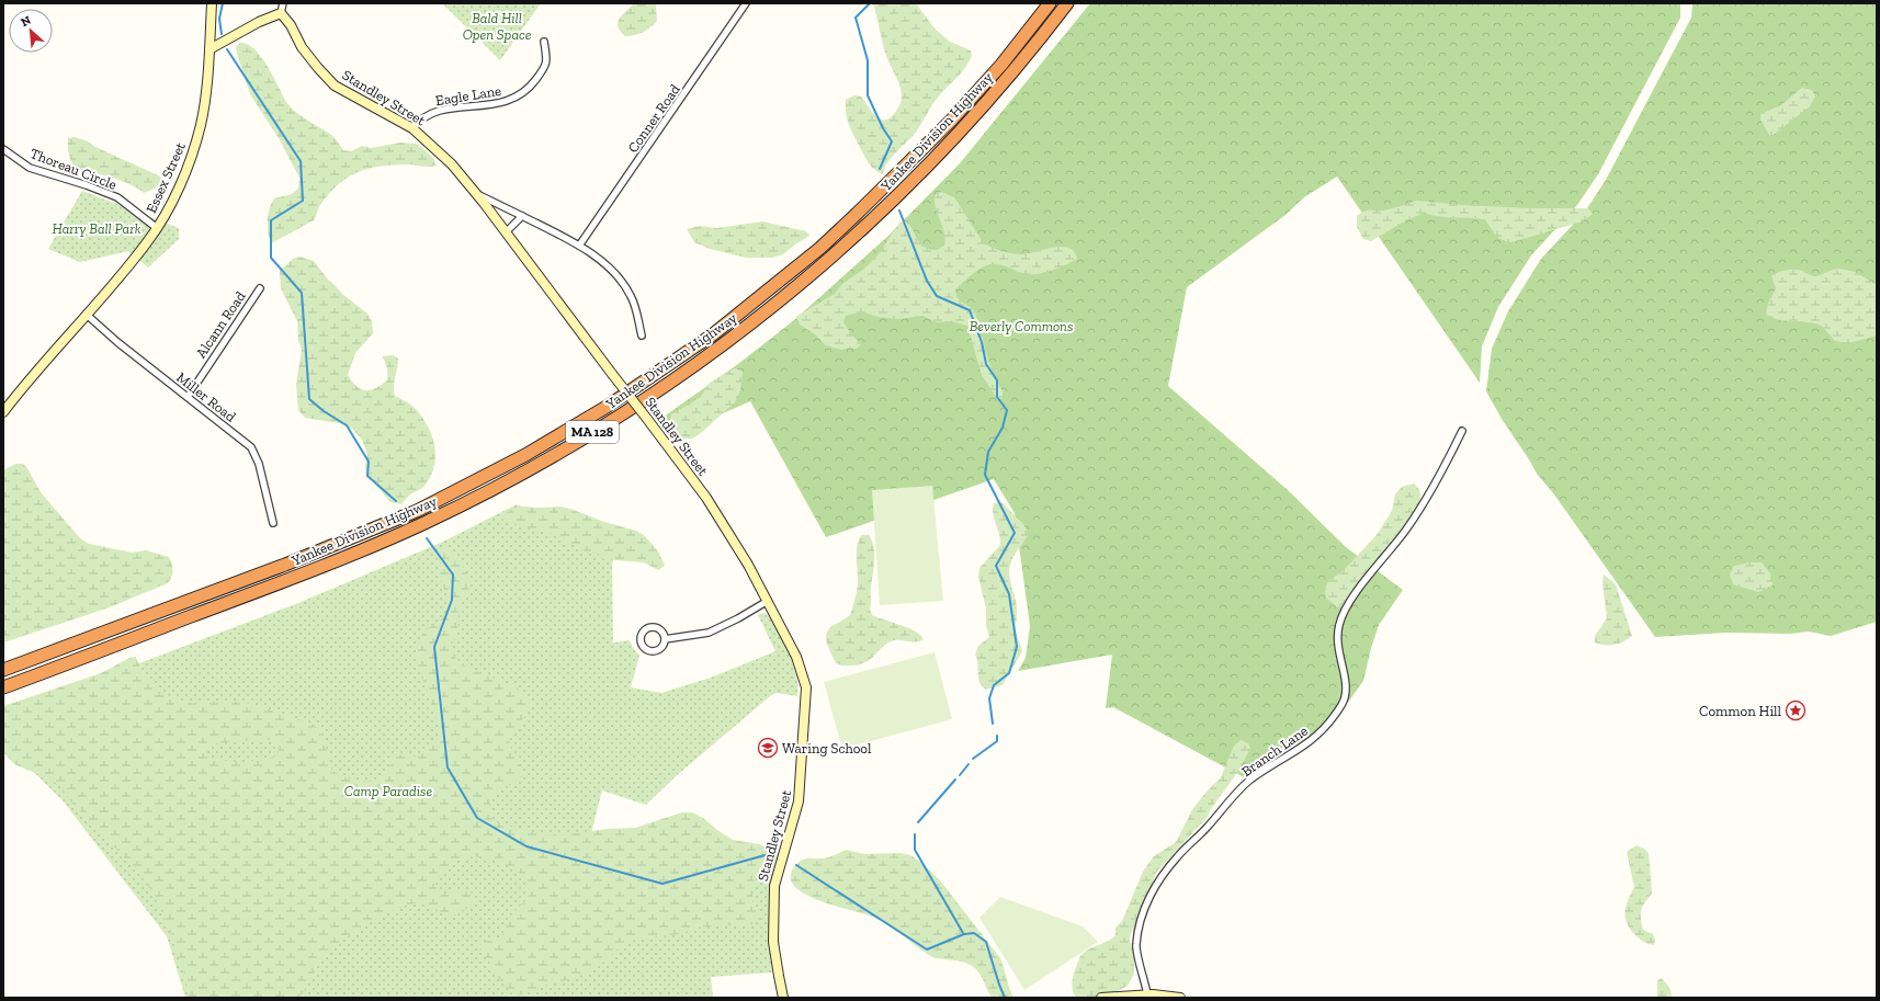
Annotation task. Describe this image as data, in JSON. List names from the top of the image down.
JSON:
{
  "streets": {
    "highway": ["Yankee Division Highway", "MA 128"],
    "street": [
      "Eagle Lane",
      "Standley Street",
      "Conner Road",
      "Thoreau Circle",
      "Essex Street",
      "Alcann Road",
      "Miller Road",
      "Branch Lane"
    ]
  },
  "crossings": [
    ["Eagle Lane", "Standley Street"],
    ["Thoreau Circle", "Essex Street"],
    ["Essex Street", "Miller Road"],
    ["Alcann Road", "Miller Road"]
  ],
  "parks": [
    "Bald Hill Open Space",
    "Harry Ball Park",
    "Beverly Commons",
    "Camp Paradise"
  ],
  "places": {
    "place": ["Common Hill"],
    "school or university": ["Waring School"]
  },
  "north": "top left"
}
